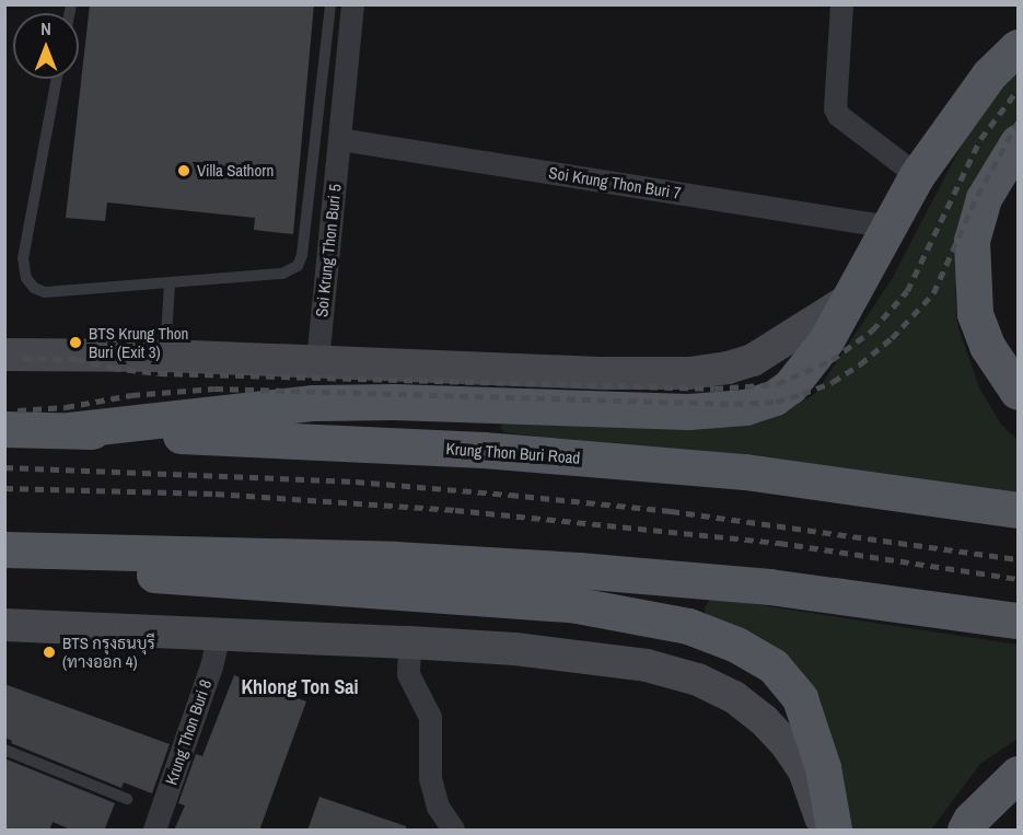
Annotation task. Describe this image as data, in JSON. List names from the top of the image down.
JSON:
{
  "streets": {
    "main road": ["Krung Thon Buri Road"],
    "street": ["Soi Krung Thon Buri 7", "Soi Krung Thon Buri 5", "Krung Thon Buri 8"]
  },
  "crossings": [
    ["Soi Krung Thon Buri 7", "Soi Krung Thon Buri 5"]
  ],
  "districts": ["Khlong Ton Sai"],
  "places": ["Villa Sathorn", "BTS Krung Thon Buri (Exit 3)", "BTS กรุงธนบุรี (ทางออก 4)"],
  "north": "top"
}
